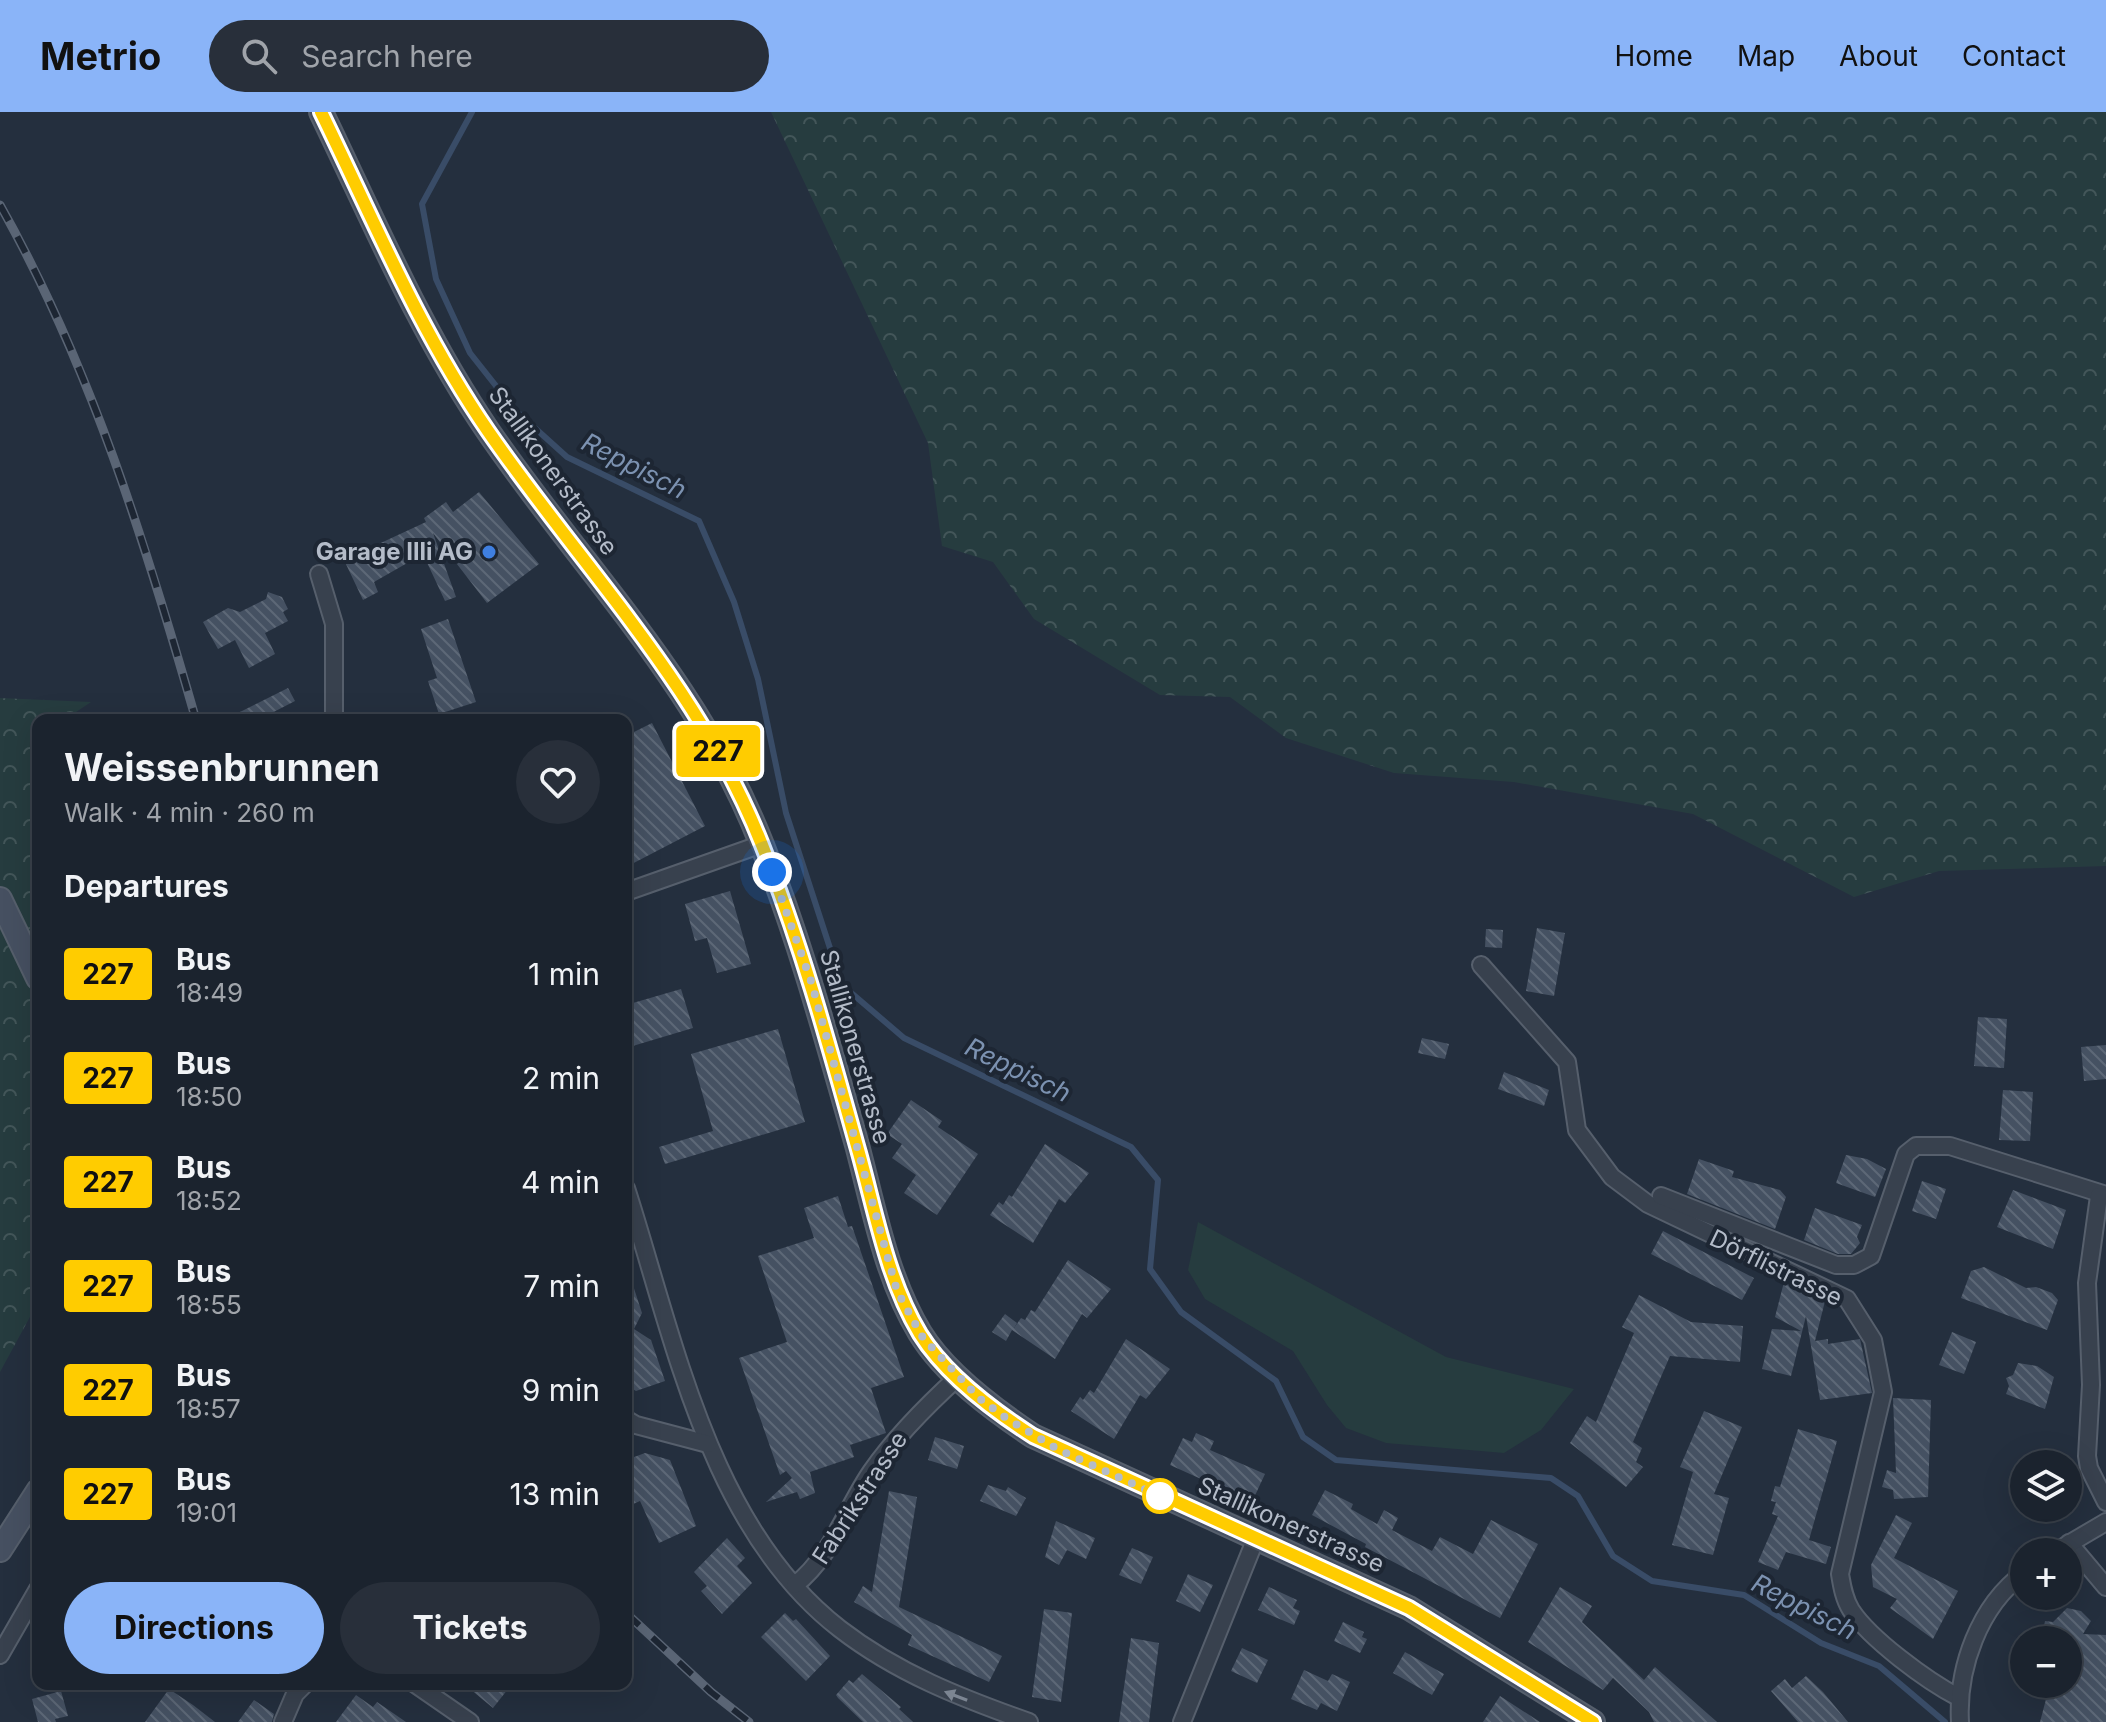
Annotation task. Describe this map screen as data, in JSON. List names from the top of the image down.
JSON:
{
  "streets": {
    "street": ["Stallikonerstrasse", "Dörflistrasse", "Fabrikstrasse"]
  },
  "crossings": [
    ["Stallikonerstrasse", "Fabrikstrasse"]
  ],
  "water": ["Reppisch"],
  "places": ["Garage Illi AG"],
  "lines": ["bus line 227"],
  "page": {
    "header": "Metrio",
    "search": "Search here",
    "nav": [
      "Home",
      "Map",
      "About",
      "Contact"
    ],
    "on_map": "227",
    "heading": [
      ["Weissenbrunnen", "Walk · 4 min · 260 m"],
      "Departures"
    ],
    "list": [
      {
        "mark": "227",
        "name": "Bus",
        "note": "18:49",
        "value": "1 min"
      },
      {
        "mark": "227",
        "name": "Bus",
        "note": "18:50",
        "value": "2 min"
      },
      {
        "mark": "227",
        "name": "Bus",
        "note": "18:52",
        "value": "4 min"
      },
      {
        "mark": "227",
        "name": "Bus",
        "note": "18:55",
        "value": "7 min"
      },
      {
        "mark": "227",
        "name": "Bus",
        "note": "18:57",
        "value": "9 min"
      },
      {
        "mark": "227",
        "name": "Bus",
        "note": "19:01",
        "value": "13 min"
      }
    ],
    "map_buttons": ["+", "−"],
    "buttons": ["Directions", "Tickets"]
  }
}
